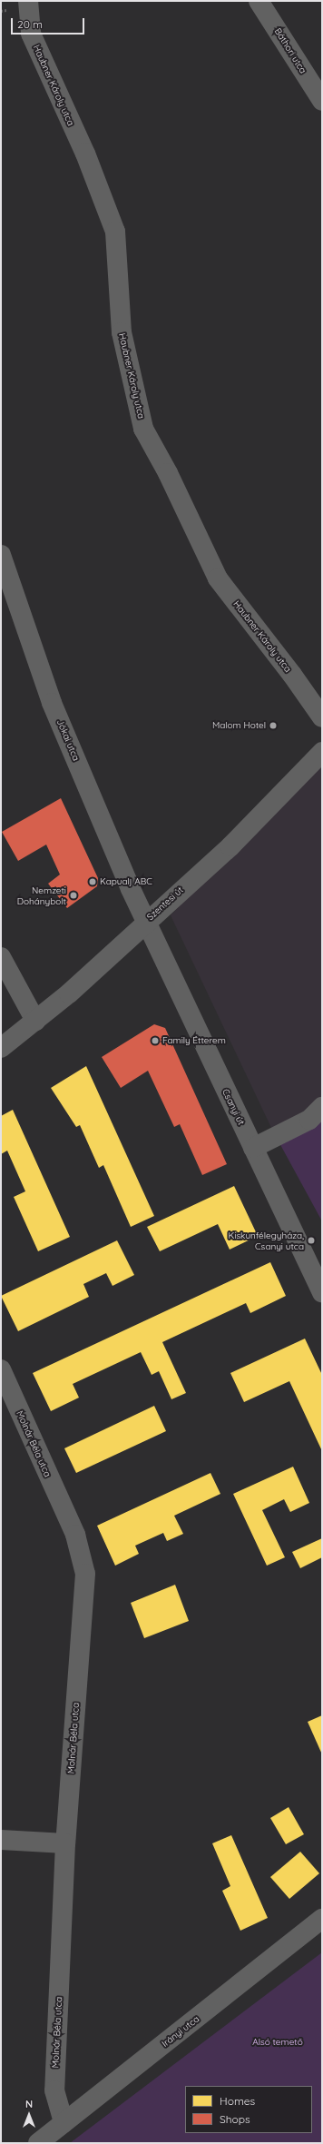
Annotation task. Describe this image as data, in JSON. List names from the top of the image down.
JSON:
{
  "streets": {
    "street": [
      "Báthori utca",
      "Haubner Károly utca",
      "Jókai utca",
      "Szentesi út",
      "Csanyi út",
      "Molnár Béla utca",
      "Irányi utca"
    ]
  },
  "crossings": [
    ["Jókai utca", "Szentesi út"],
    ["Jókai utca", "Csanyi út"],
    ["Szentesi út", "Csanyi út"],
    ["Molnár Béla utca", "Irányi utca"]
  ],
  "parks": ["Alsó temető"],
  "places": [
    "Malom Hotel",
    "Kapualj ABC",
    "Nemzeti Dohánybolt",
    "Family Étterem",
    "Kiskunfélegyháza, Csanyi utca"
  ],
  "legend": ["Homes", "Shops"],
  "scale_bar": "20 m",
  "north": "top"
}
